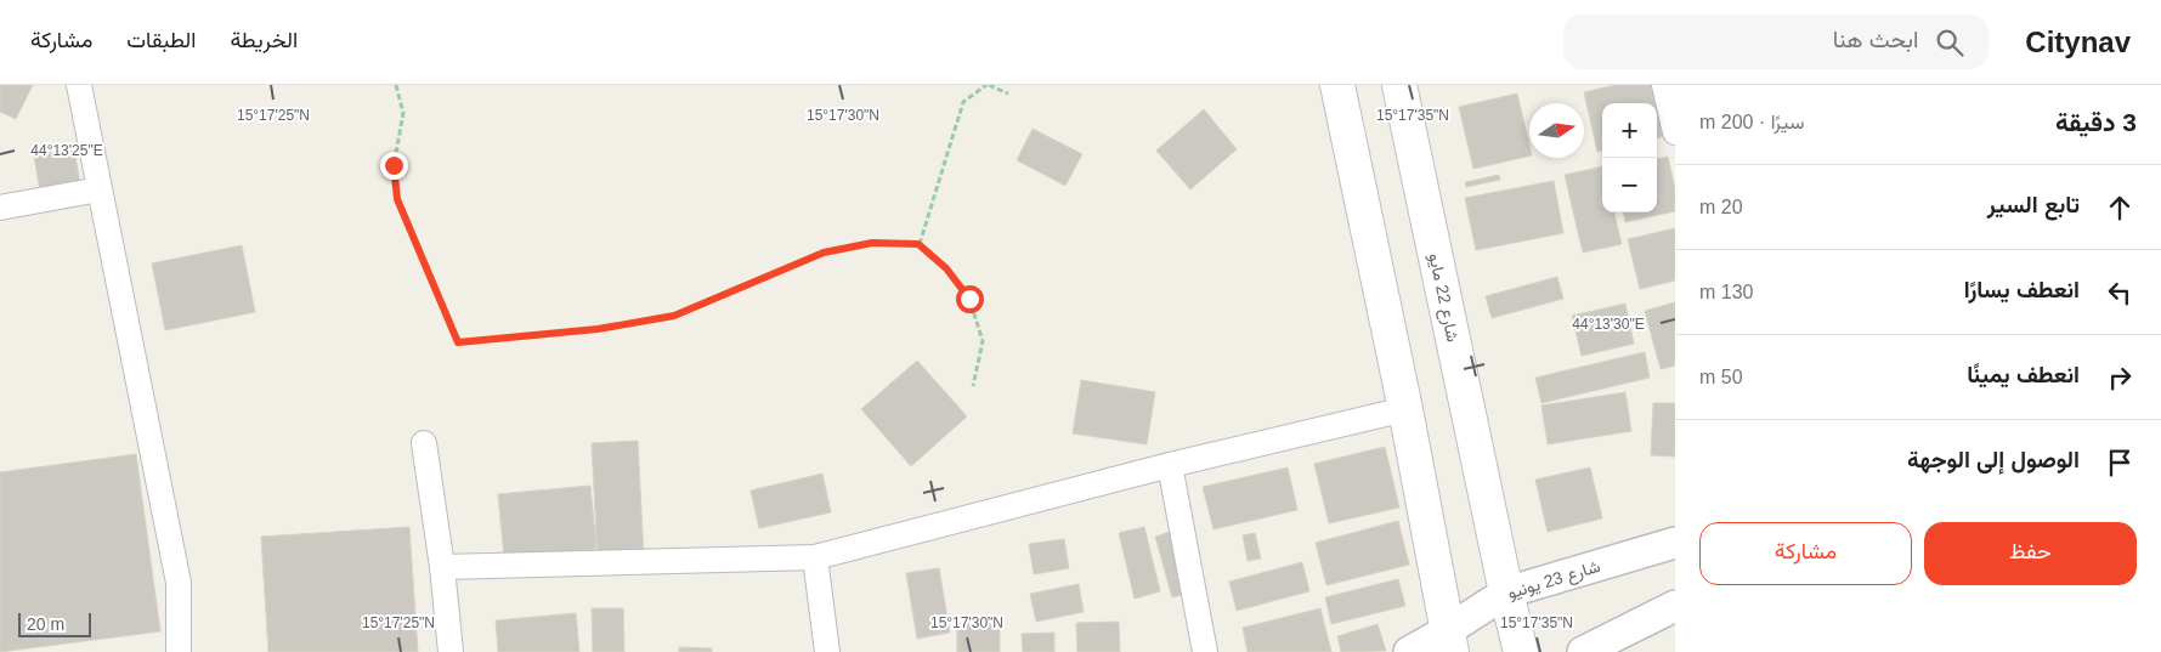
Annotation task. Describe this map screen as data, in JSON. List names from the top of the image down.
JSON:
{
  "streets": {
    "main road": ["شارع 22 مايو"],
    "street": ["شارع 23 يونيو"]
  },
  "crossings": [
    ["شارع 22 مايو", "شارع 23 يونيو"]
  ],
  "scale_bar": "20 m",
  "north": "right",
  "page": {
    "header": "Citynav",
    "search": "ابحث هنا",
    "nav": ["الخريطة", "الطبقات", "مشاركة"],
    "heading": ["3 دقيقة", "سيرًا · 200 m"],
    "map_buttons": ["+", "−"],
    "list": [
      ["تابع السير", "20 m"],
      ["انعطف يسارًا", "130 m"],
      ["انعطف يمينًا", "50 m"],
      "الوصول إلى الوجهة"
    ],
    "buttons": ["حفظ", "مشاركة"],
    "scale": "20 m"
  },
  "coordinates": [
    "15°17'25\"N",
    "15°17'30\"N",
    "15°17'35\"N",
    "44°13'25\"E",
    "44°13'30\"E"
  ]
}
